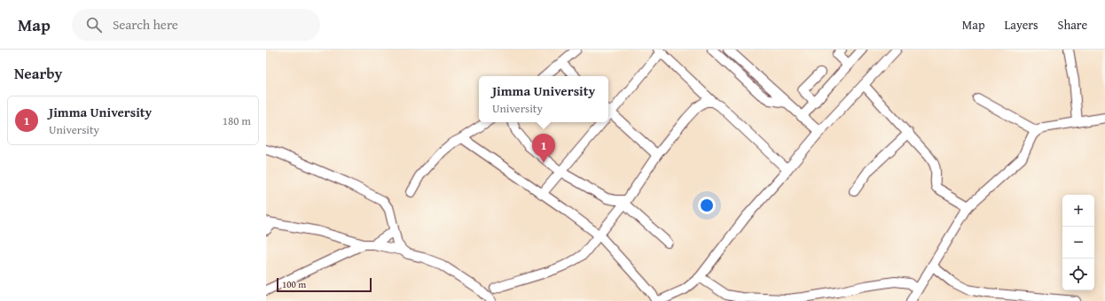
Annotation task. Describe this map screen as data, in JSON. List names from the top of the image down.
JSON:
{
  "scale_bar": "100 m",
  "page": {
    "header": "Map",
    "search": "Search here",
    "nav": ["Map", "Layers", "Share"],
    "heading": "Nearby",
    "popup": ["Jimma University", "University"],
    "list": [
      {
        "mark": "1",
        "name": "Jimma University",
        "note": "University",
        "value": "180 m"
      }
    ],
    "pins": "1",
    "map_buttons": ["+", "−"],
    "scale": "100 m"
  }
}
